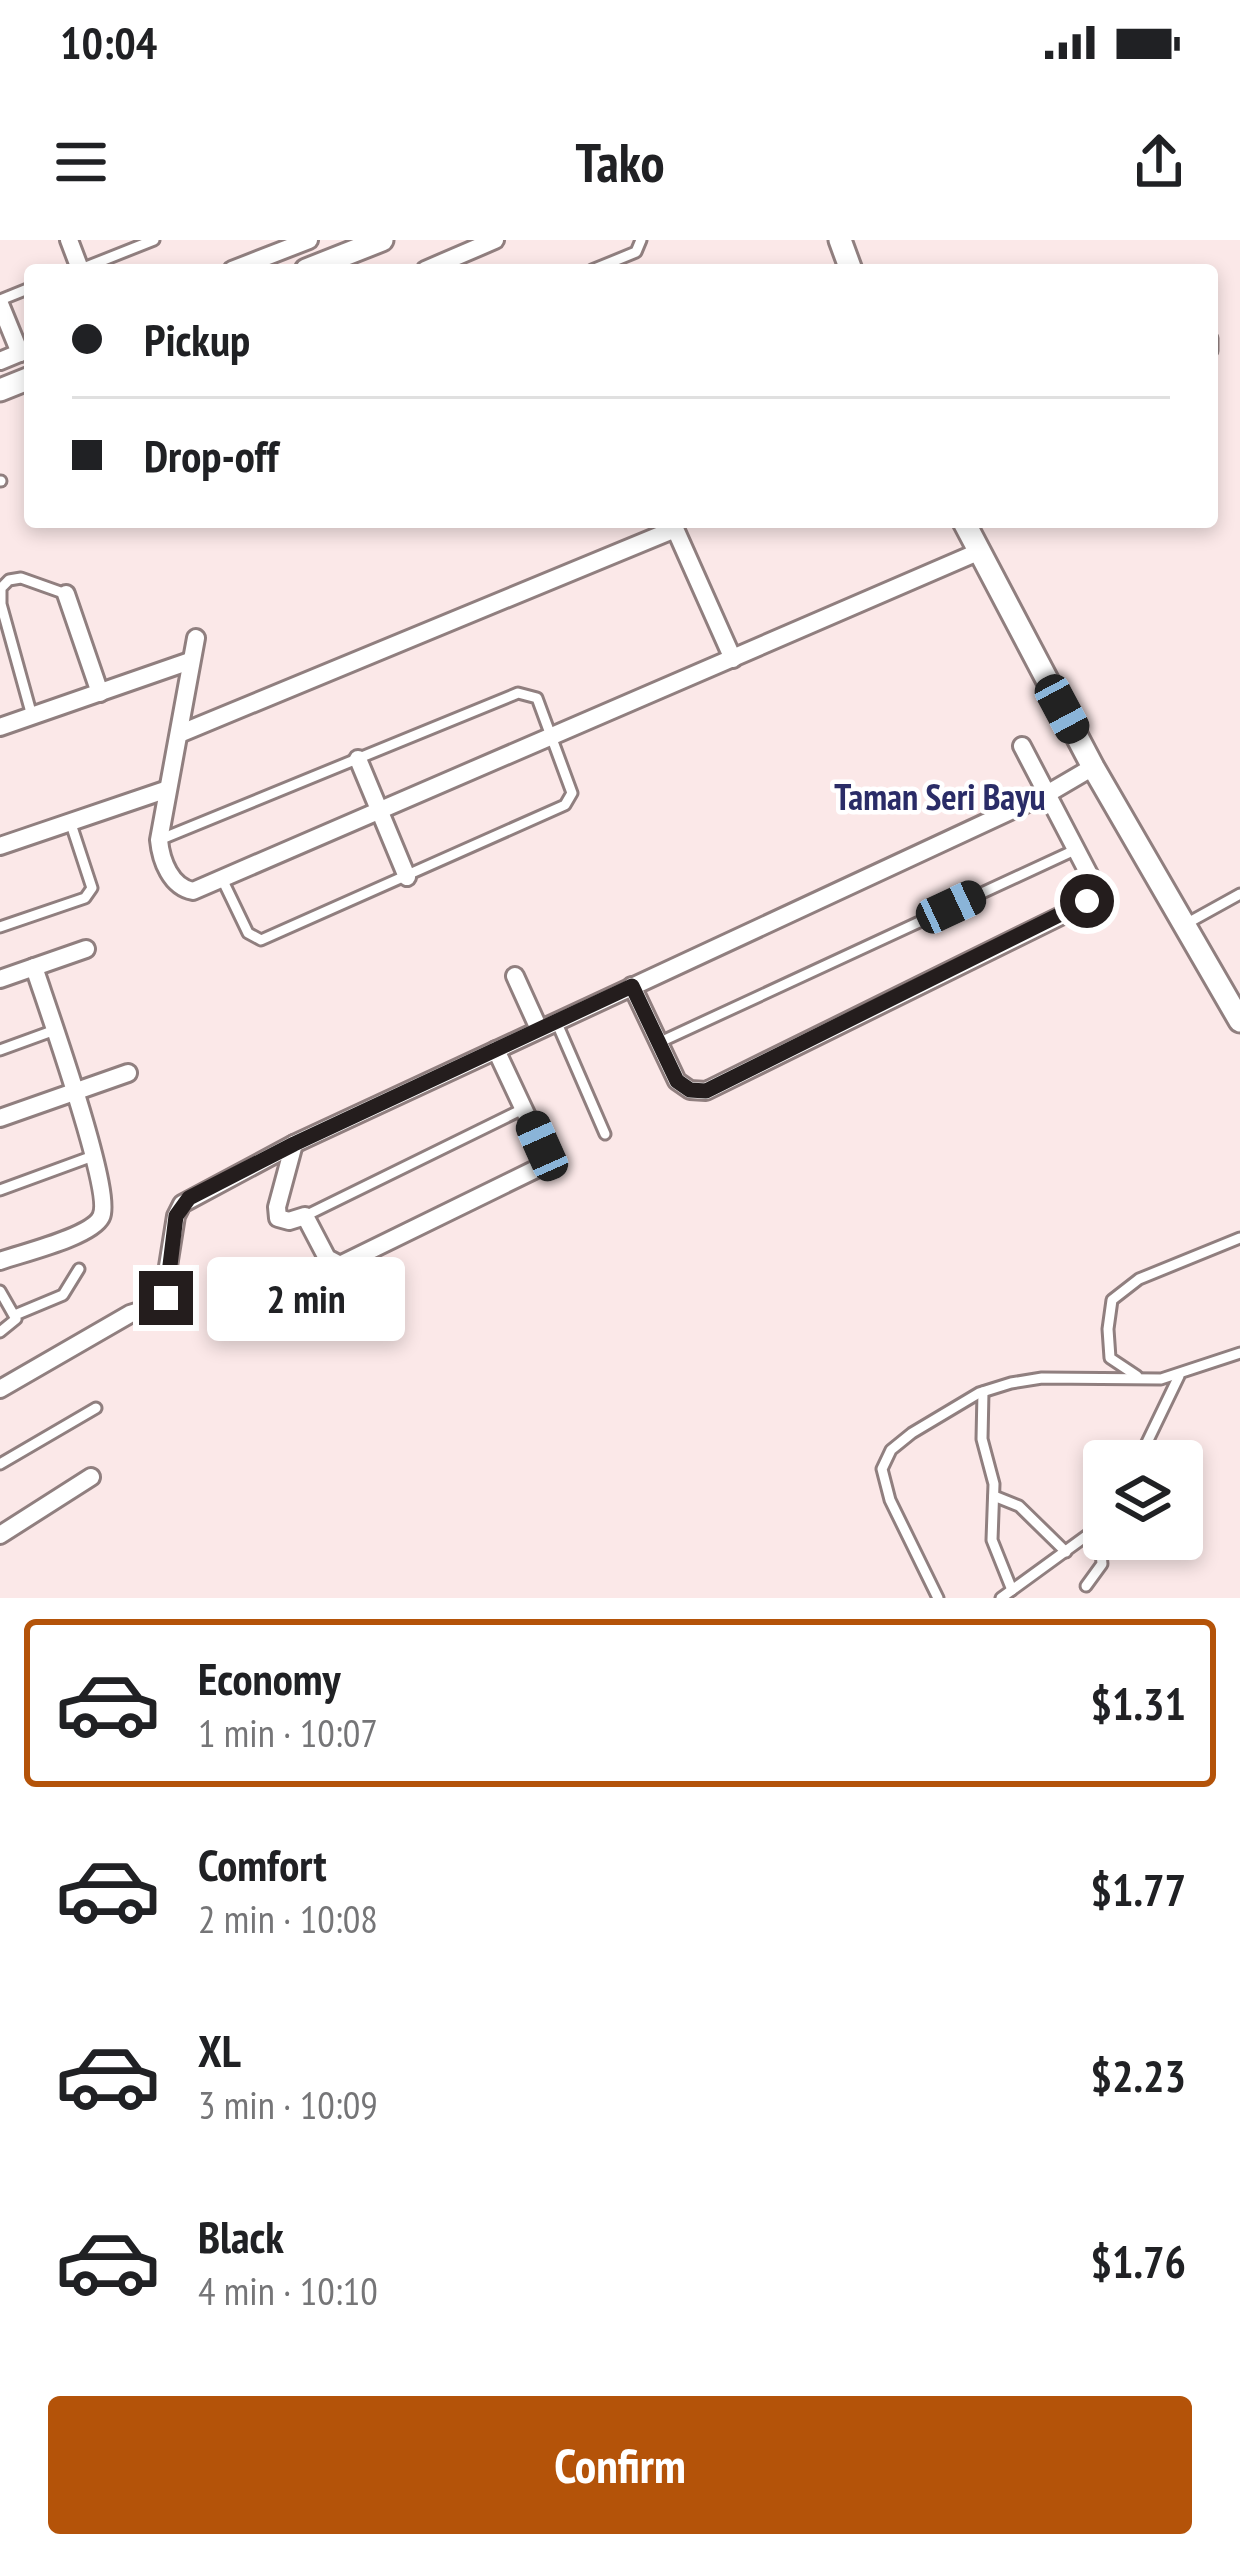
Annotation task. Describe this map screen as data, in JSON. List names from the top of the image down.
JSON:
{
  "districts": ["Taman Seri Bayu"],
  "page": {
    "status": "10:04",
    "header": "Tako",
    "banner": ["Pickup", "Drop-off"],
    "bubble": "2 min",
    "list": [
      {
        "name": "Economy",
        "note": "1 min · 10:07",
        "value": "$1.31"
      },
      {
        "name": "Comfort",
        "note": "2 min · 10:08",
        "value": "$1.77"
      },
      {
        "name": "XL",
        "note": "3 min · 10:09",
        "value": "$2.23"
      },
      {
        "name": "Black",
        "note": "4 min · 10:10",
        "value": "$1.76"
      }
    ],
    "buttons": "Confirm"
  }
}
